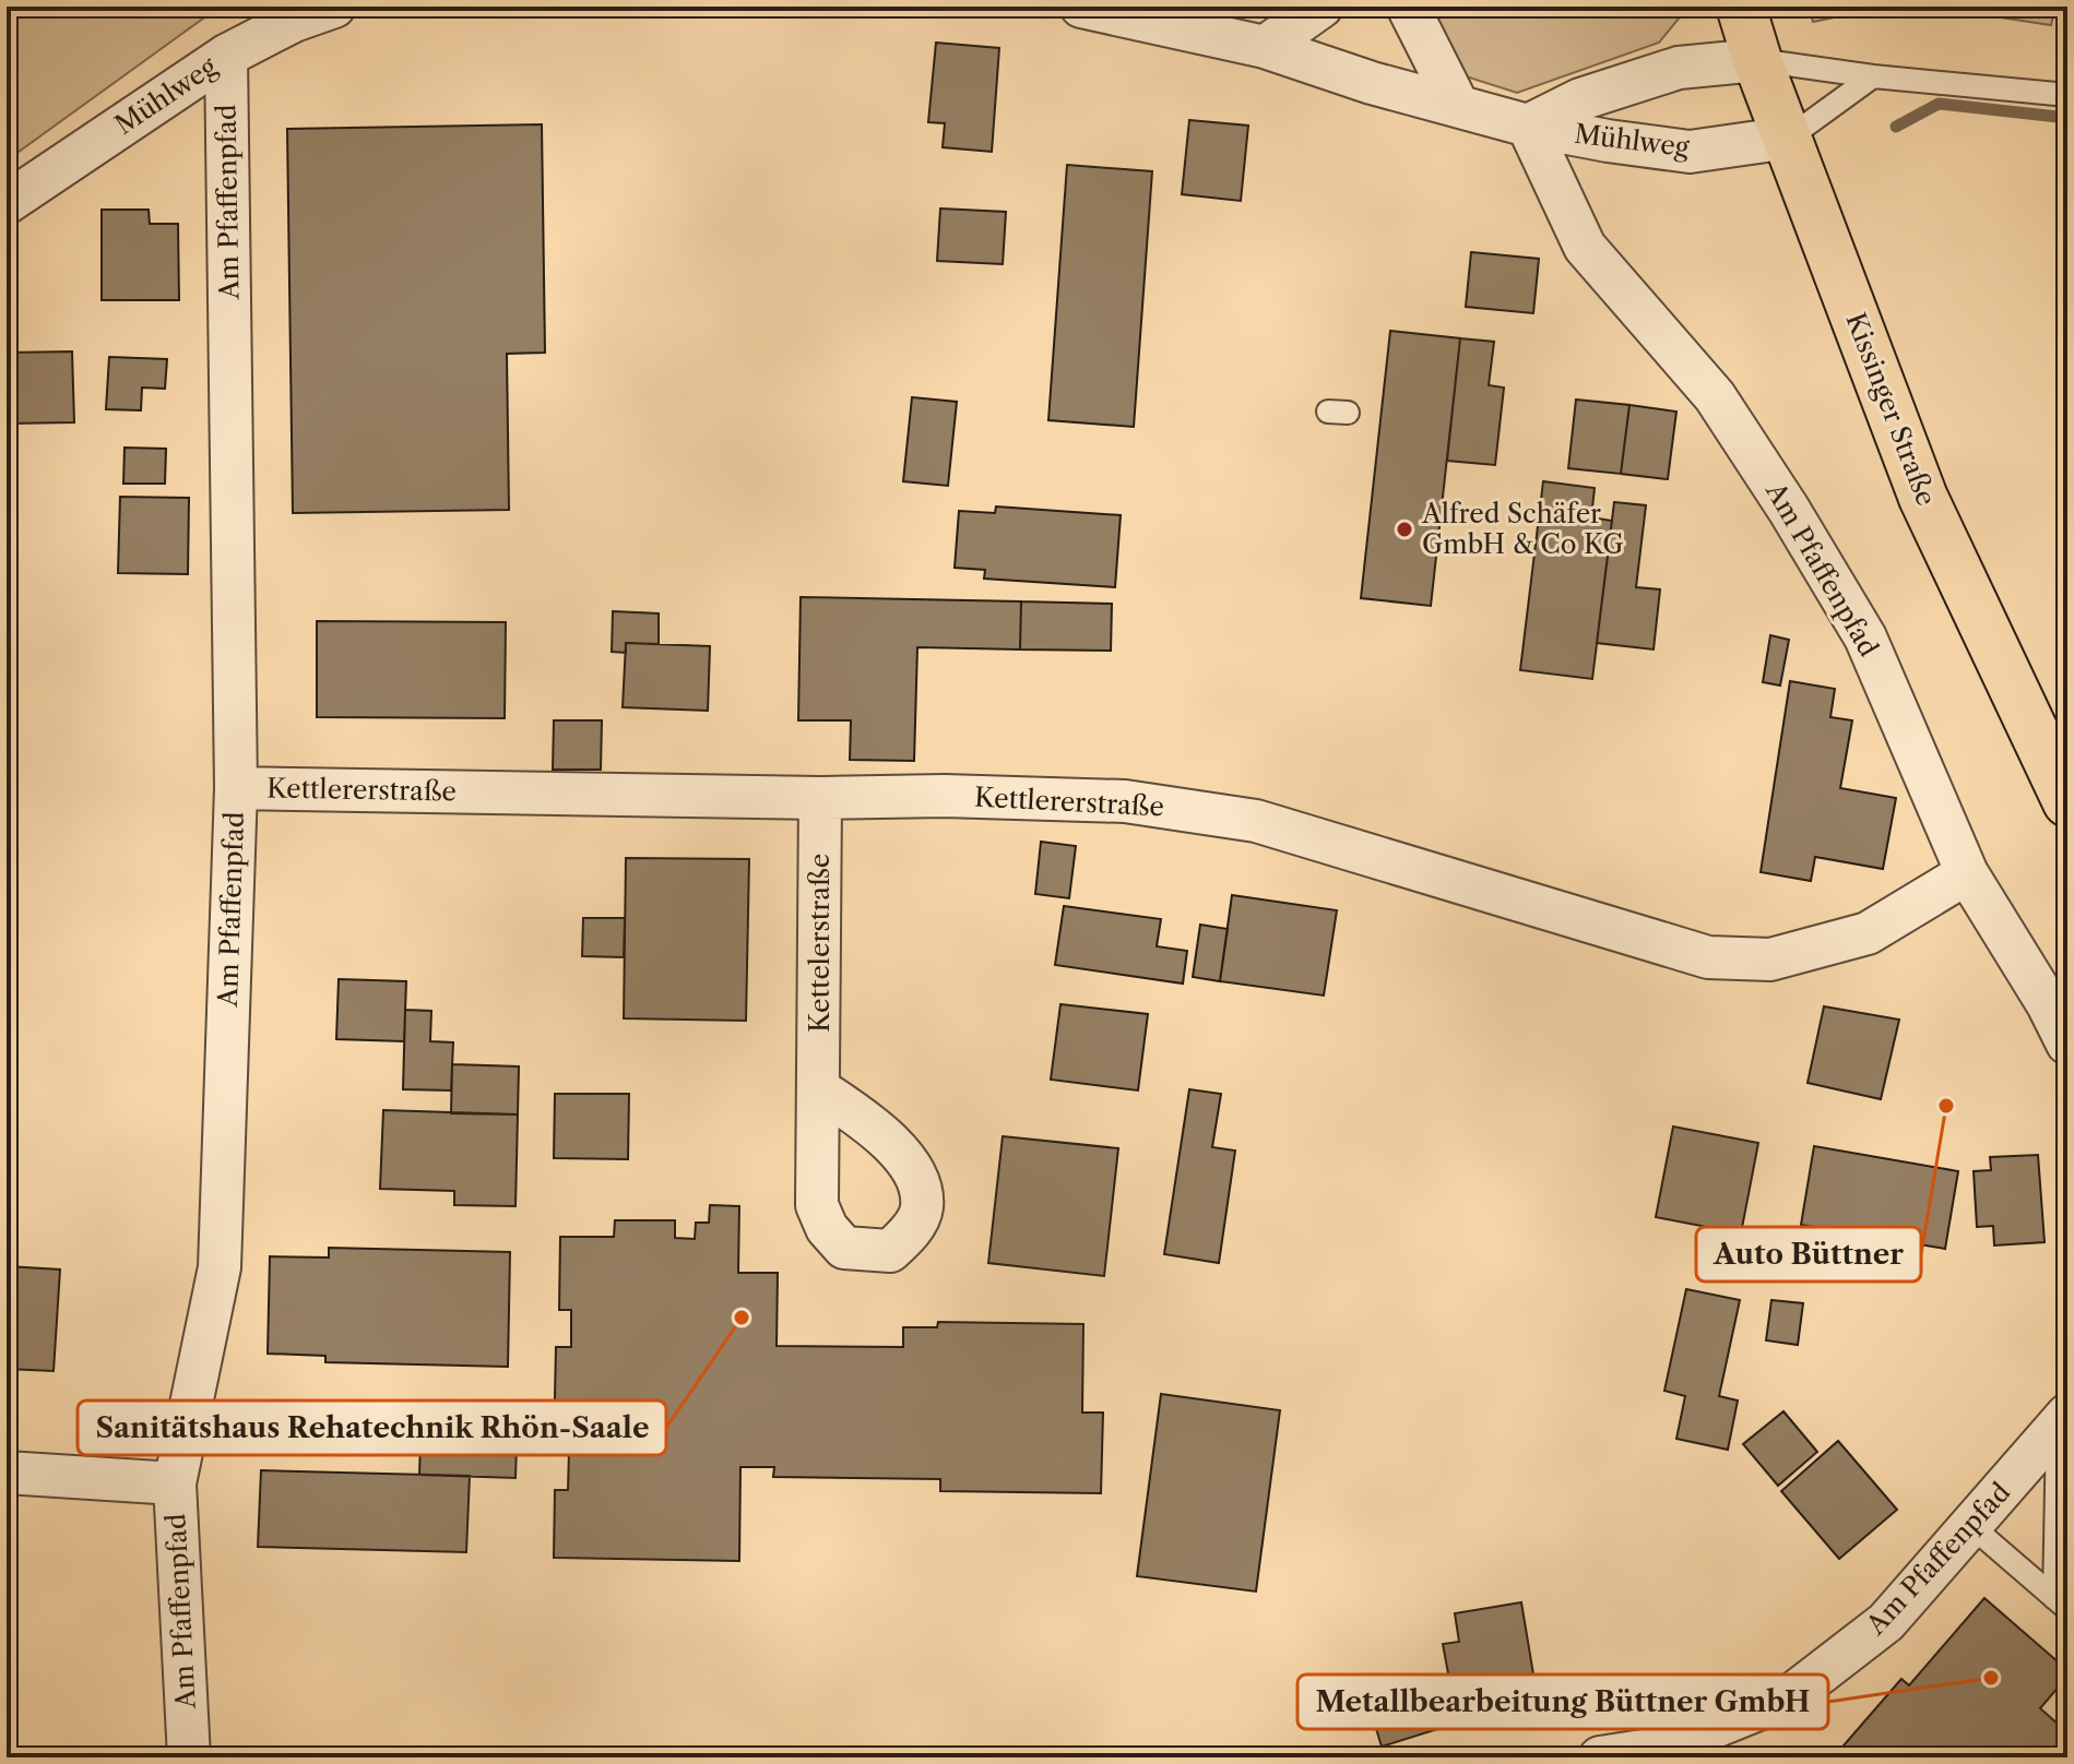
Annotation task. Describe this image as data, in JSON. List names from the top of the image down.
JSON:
{
  "streets": {
    "main road": ["Kissinger Straße"],
    "street": [
      "Mühlweg",
      "Am Pfaffenpfad",
      "Kettlererstraße",
      "Kettelerstraße"
    ]
  },
  "crossings": [
    ["Mühlweg", "Am Pfaffenpfad"],
    ["Mühlweg", "Kissinger Straße"],
    ["Am Pfaffenpfad", "Kettlererstraße"],
    ["Kettlererstraße", "Kettelerstraße"]
  ],
  "places": [
    "Alfred Schäfer GmbH & Co KG",
    "Auto Büttner",
    "Sanitätshaus Rehatechnik Rhön-Saale",
    "Metallbearbeitung Büttner GmbH"
  ]
}
